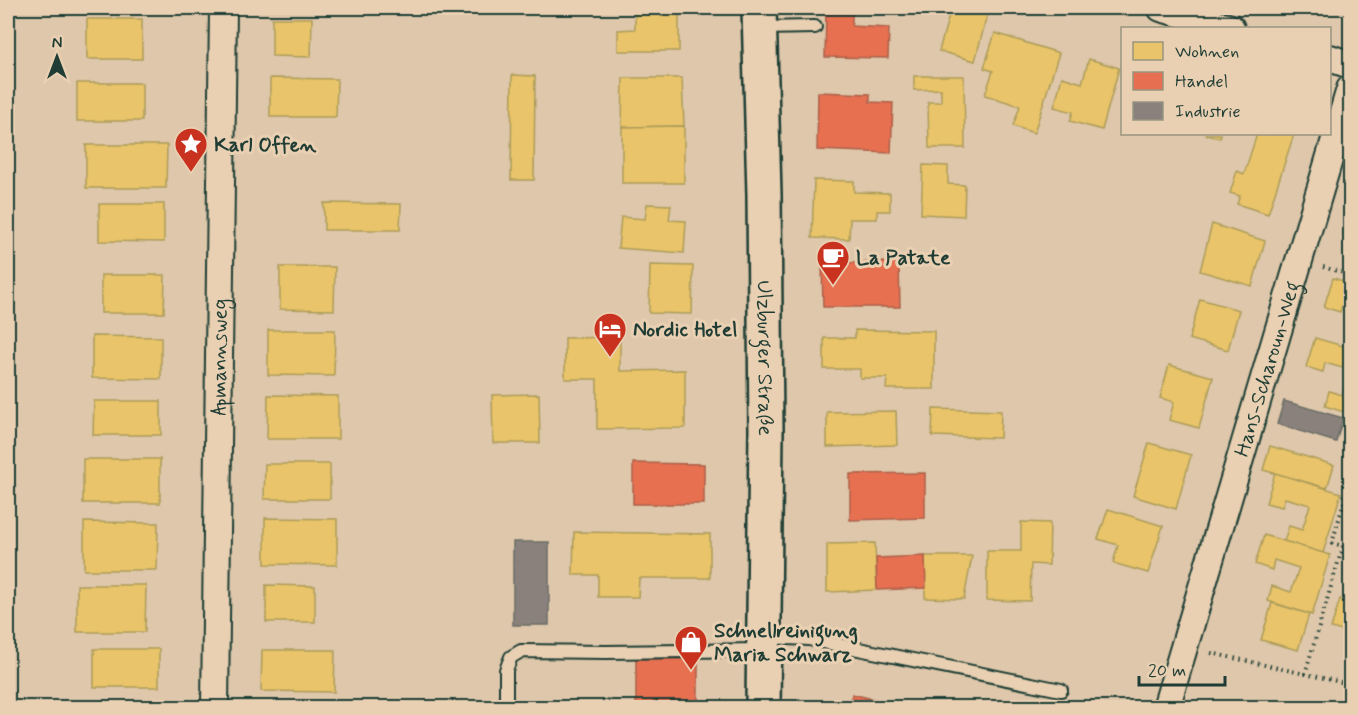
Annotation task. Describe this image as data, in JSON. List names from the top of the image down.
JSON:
{
  "streets": {
    "main road": ["Ulzburger Straße"],
    "street": ["Apmannsweg", "Hans-Scharoun-Weg"]
  },
  "places": {
    "place": ["Karl Offen"],
    "cafe": ["La Patate"],
    "hotel": ["Nordic Hotel"],
    "shop": ["Schnellreinigung Maria Schwarz"]
  },
  "legend": ["Wohnen", "Handel", "Industrie"],
  "scale_bar": "20 m",
  "north": "top"
}
